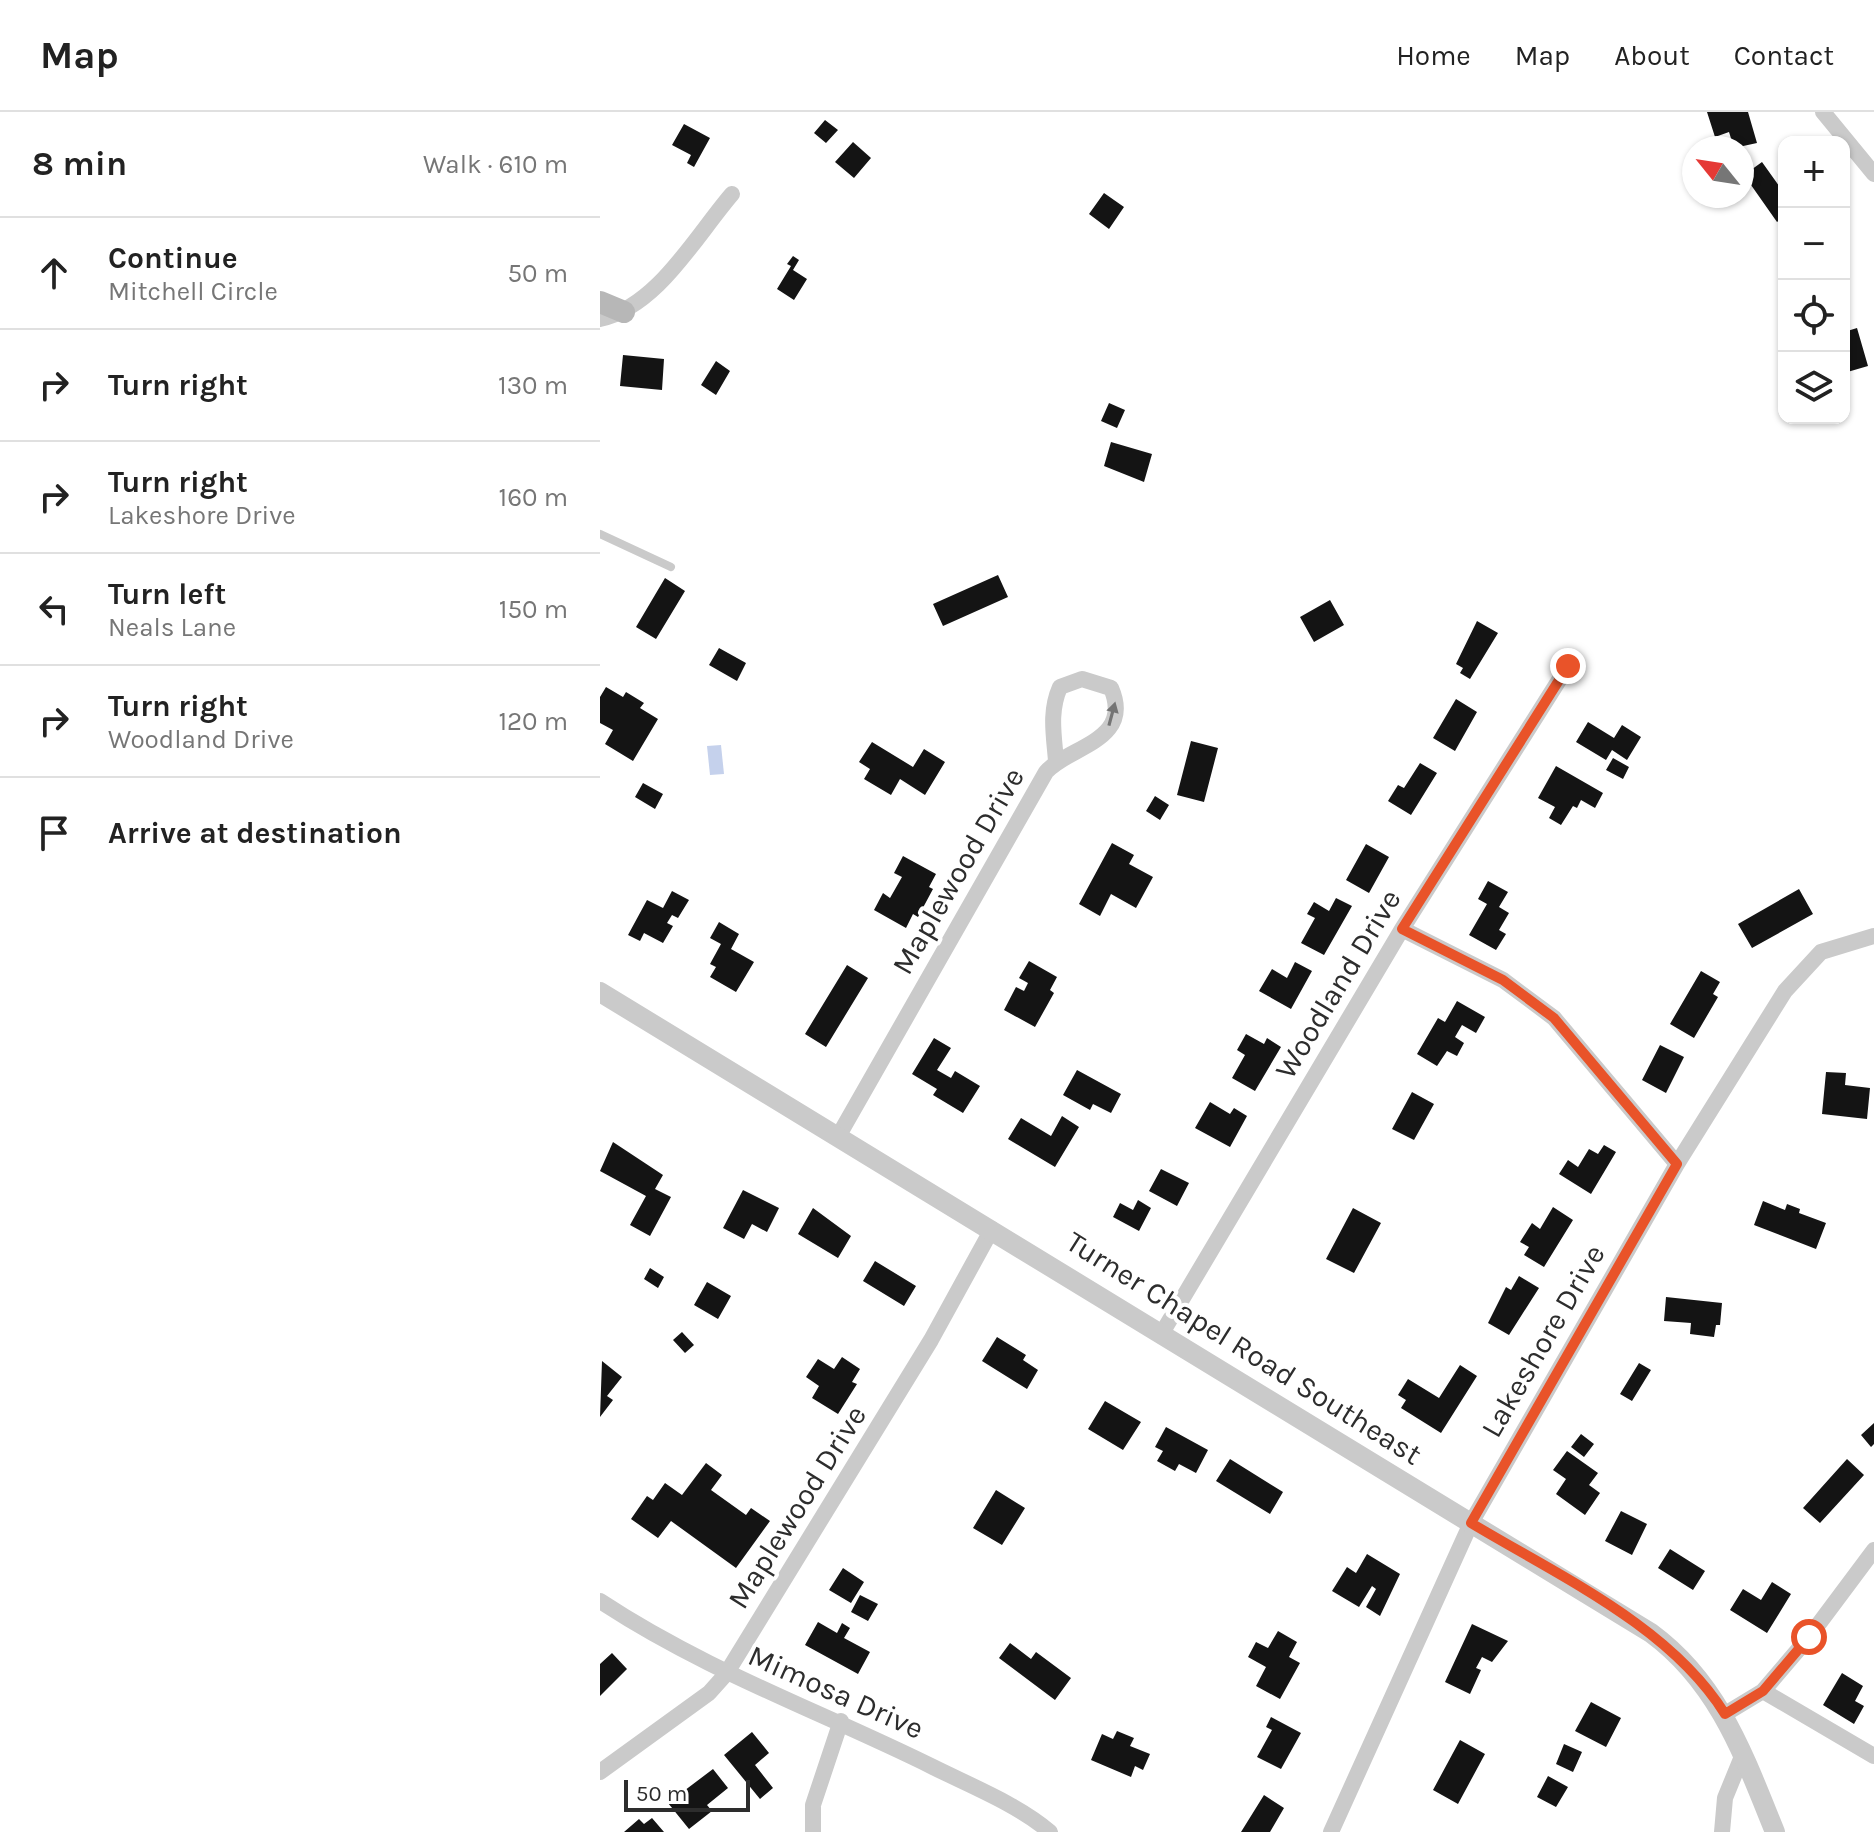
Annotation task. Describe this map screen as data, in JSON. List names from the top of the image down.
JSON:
{
  "streets": {
    "street": [
      "Maplewood Drive",
      "Woodland Drive",
      "Lakeshore Drive",
      "Turner Chapel Road Southeast",
      "Mimosa Drive"
    ]
  },
  "crossings": [
    ["Maplewood Drive", "Turner Chapel Road Southeast"],
    ["Maplewood Drive", "Mimosa Drive"],
    ["Woodland Drive", "Turner Chapel Road Southeast"],
    ["Lakeshore Drive", "Turner Chapel Road Southeast"]
  ],
  "scale_bar": "50 m",
  "north": "top left",
  "page": {
    "header": "Map",
    "nav": [
      "Home",
      "Map",
      "About",
      "Contact"
    ],
    "heading": ["8 min", "Walk · 610 m"],
    "map_buttons": ["+", "−"],
    "list": [
      ["Continue", "Mitchell Circle", "50 m"],
      ["Turn right", "130 m"],
      ["Turn right", "Lakeshore Drive", "160 m"],
      ["Turn left", "Neals Lane", "150 m"],
      ["Turn right", "Woodland Drive", "120 m"],
      "Arrive at destination"
    ],
    "scale": "50 m"
  }
}
